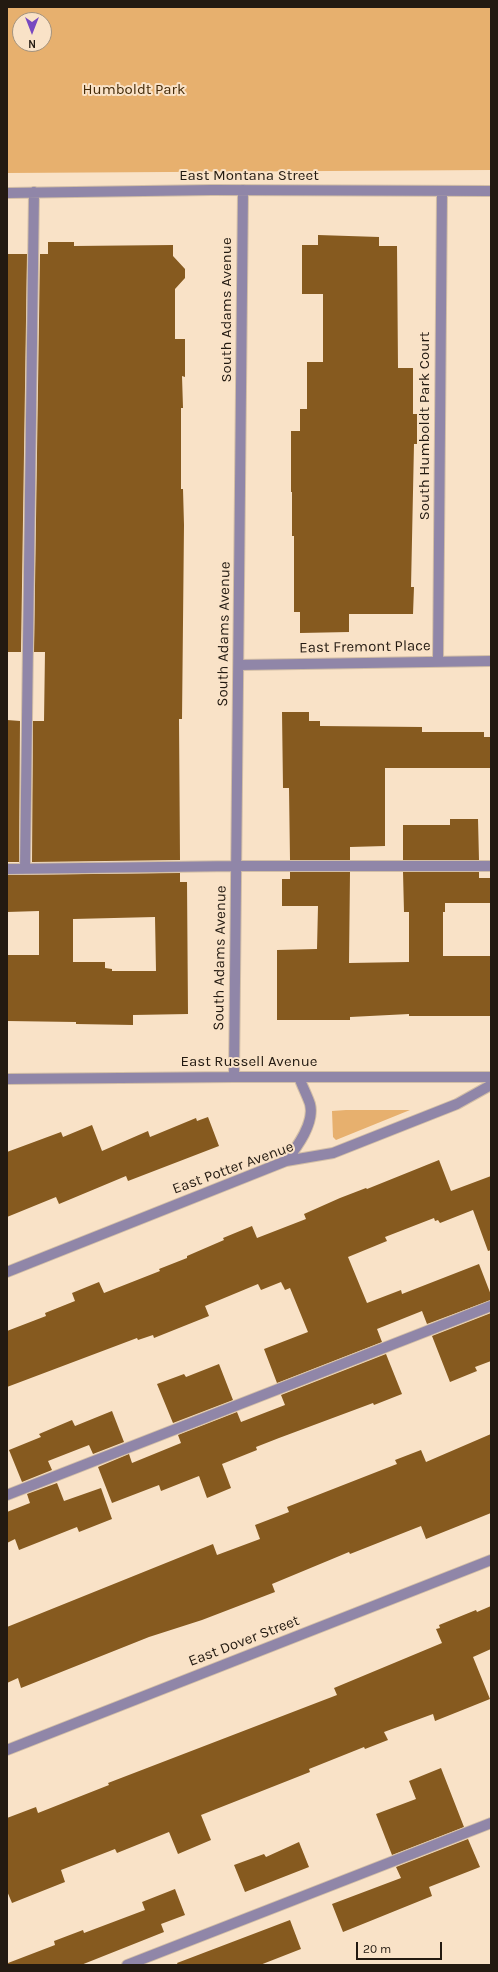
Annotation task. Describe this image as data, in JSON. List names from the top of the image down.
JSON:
{
  "streets": {
    "street": [
      "East Montana Street",
      "South Adams Avenue",
      "South Humboldt Park Court",
      "East Fremont Place",
      "East Russell Avenue",
      "East Potter Avenue",
      "East Dover Street"
    ]
  },
  "crossings": [
    ["East Montana Street", "South Adams Avenue"],
    ["East Montana Street", "South Humboldt Park Court"],
    ["South Adams Avenue", "East Fremont Place"],
    ["South Adams Avenue", "East Russell Avenue"],
    ["South Humboldt Park Court", "East Fremont Place"]
  ],
  "parks": ["Humboldt Park"],
  "scale_bar": "20 m",
  "north": "bottom"
}
